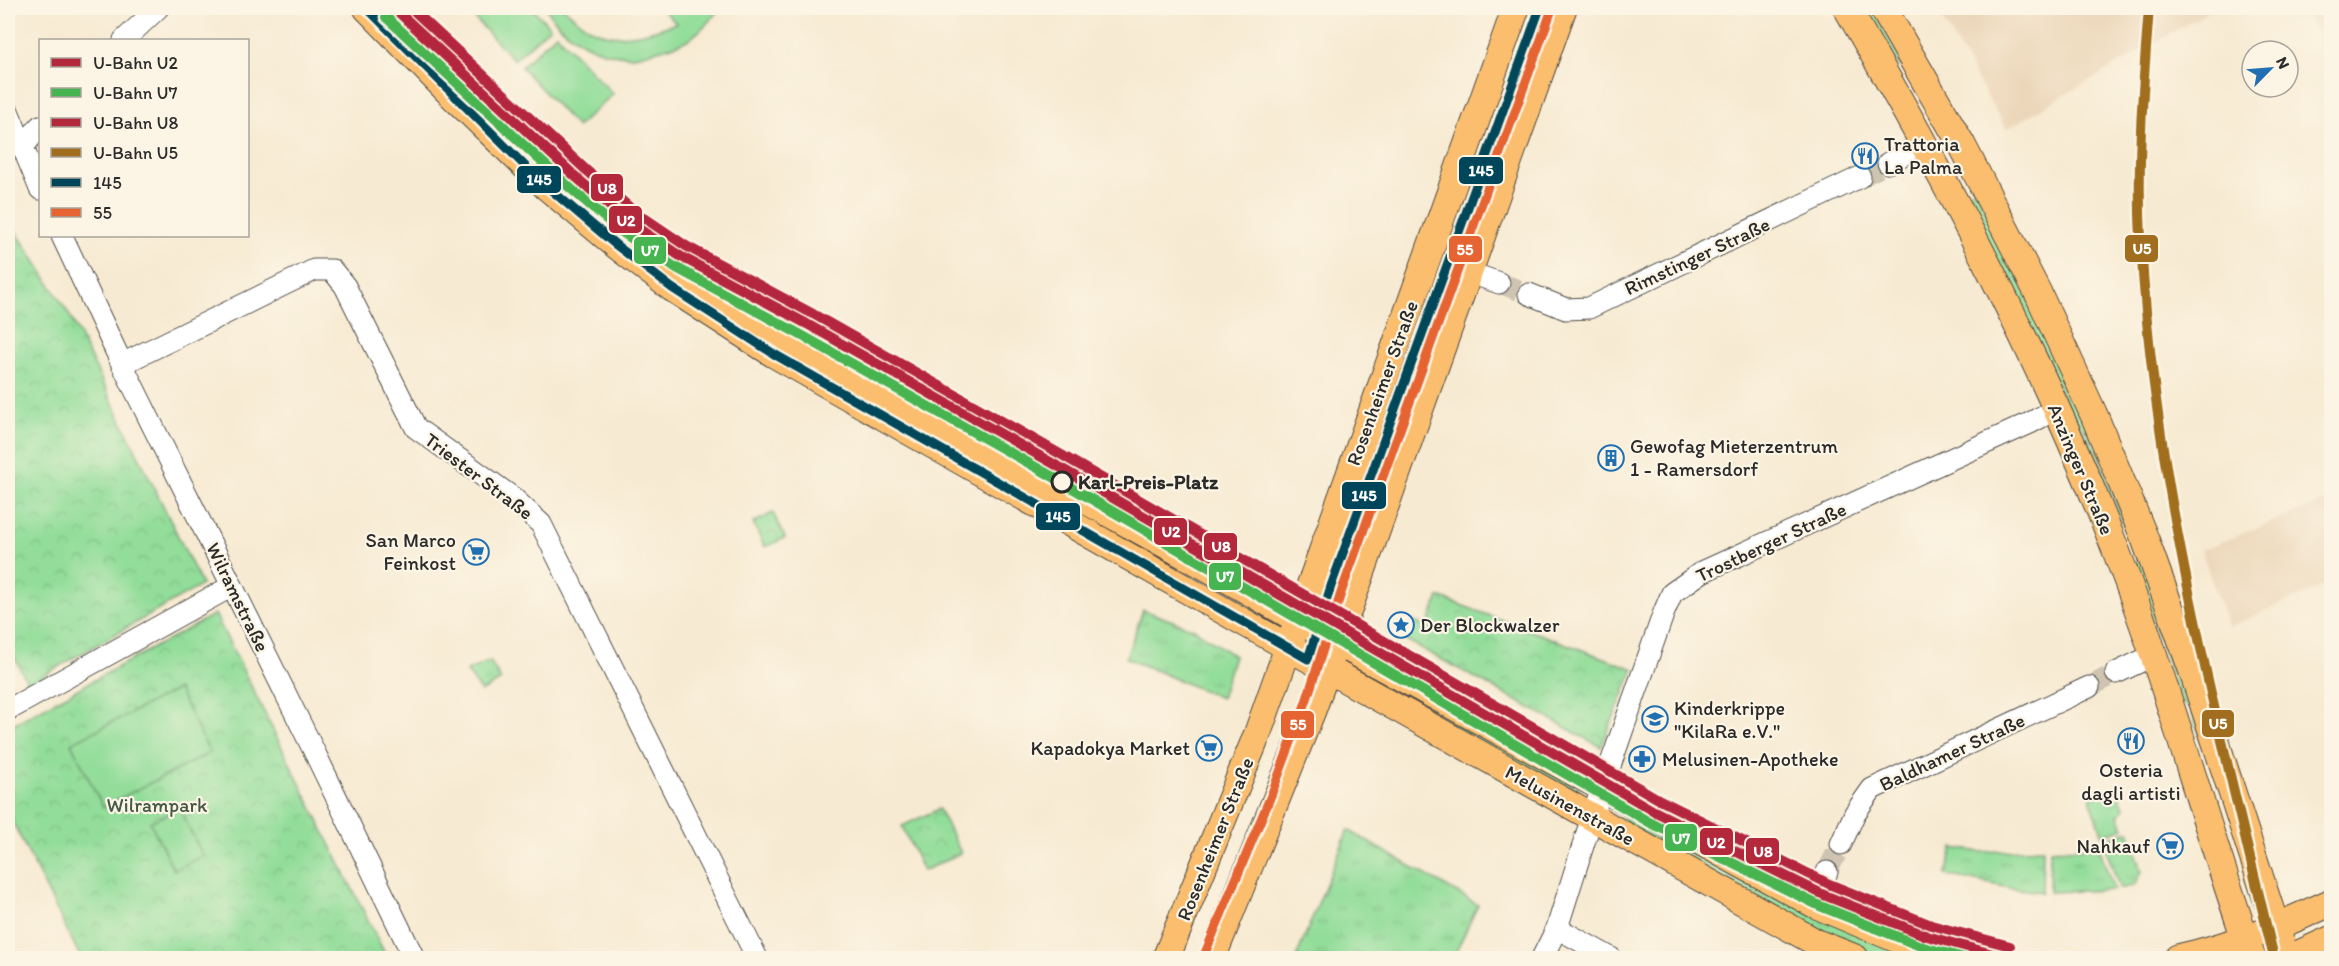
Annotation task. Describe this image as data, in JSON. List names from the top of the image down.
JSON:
{
  "streets": {
    "main road": ["Rosenheimer Straße", "Anzinger Straße", "Melusinenstraße"],
    "street": [
      "Rimstinger Straße",
      "Triester Straße",
      "Trostberger Straße",
      "Wilramstraße",
      "Baldhamer Straße"
    ]
  },
  "crossings": [
    ["Rosenheimer Straße", "Melusinenstraße"],
    ["Anzinger Straße", "Trostberger Straße"],
    ["Triester Straße", "Wilramstraße"],
    ["Trostberger Straße", "Melusinenstraße"]
  ],
  "parks": ["Wilrampark"],
  "places": {
    "restaurant": ["Trattoria La Palma", "Osteria dagli artisti"],
    "building": ["Gewofag Mieterzentrum 1 - Ramersdorf"],
    "other": ["Karl-Preis-Platz"],
    "supermarket": ["San Marco Feinkost", "Kapadokya Market", "Nahkauf"],
    "place": ["Der Blockwalzer"],
    "school or university": ["Kinderkrippe \"KilaRa e.V.\""],
    "pharmacy": ["Melusinen-Apotheke"]
  },
  "lines": [
    "metro line U2",
    "metro line U8",
    "metro line U5",
    "transit line 145",
    "transit line 55",
    "metro line U7"
  ],
  "legend": [
    "U-Bahn U2",
    "U-Bahn U7",
    "U-Bahn U8",
    "U-Bahn U5",
    "145",
    "55"
  ],
  "north": "top right"
}
